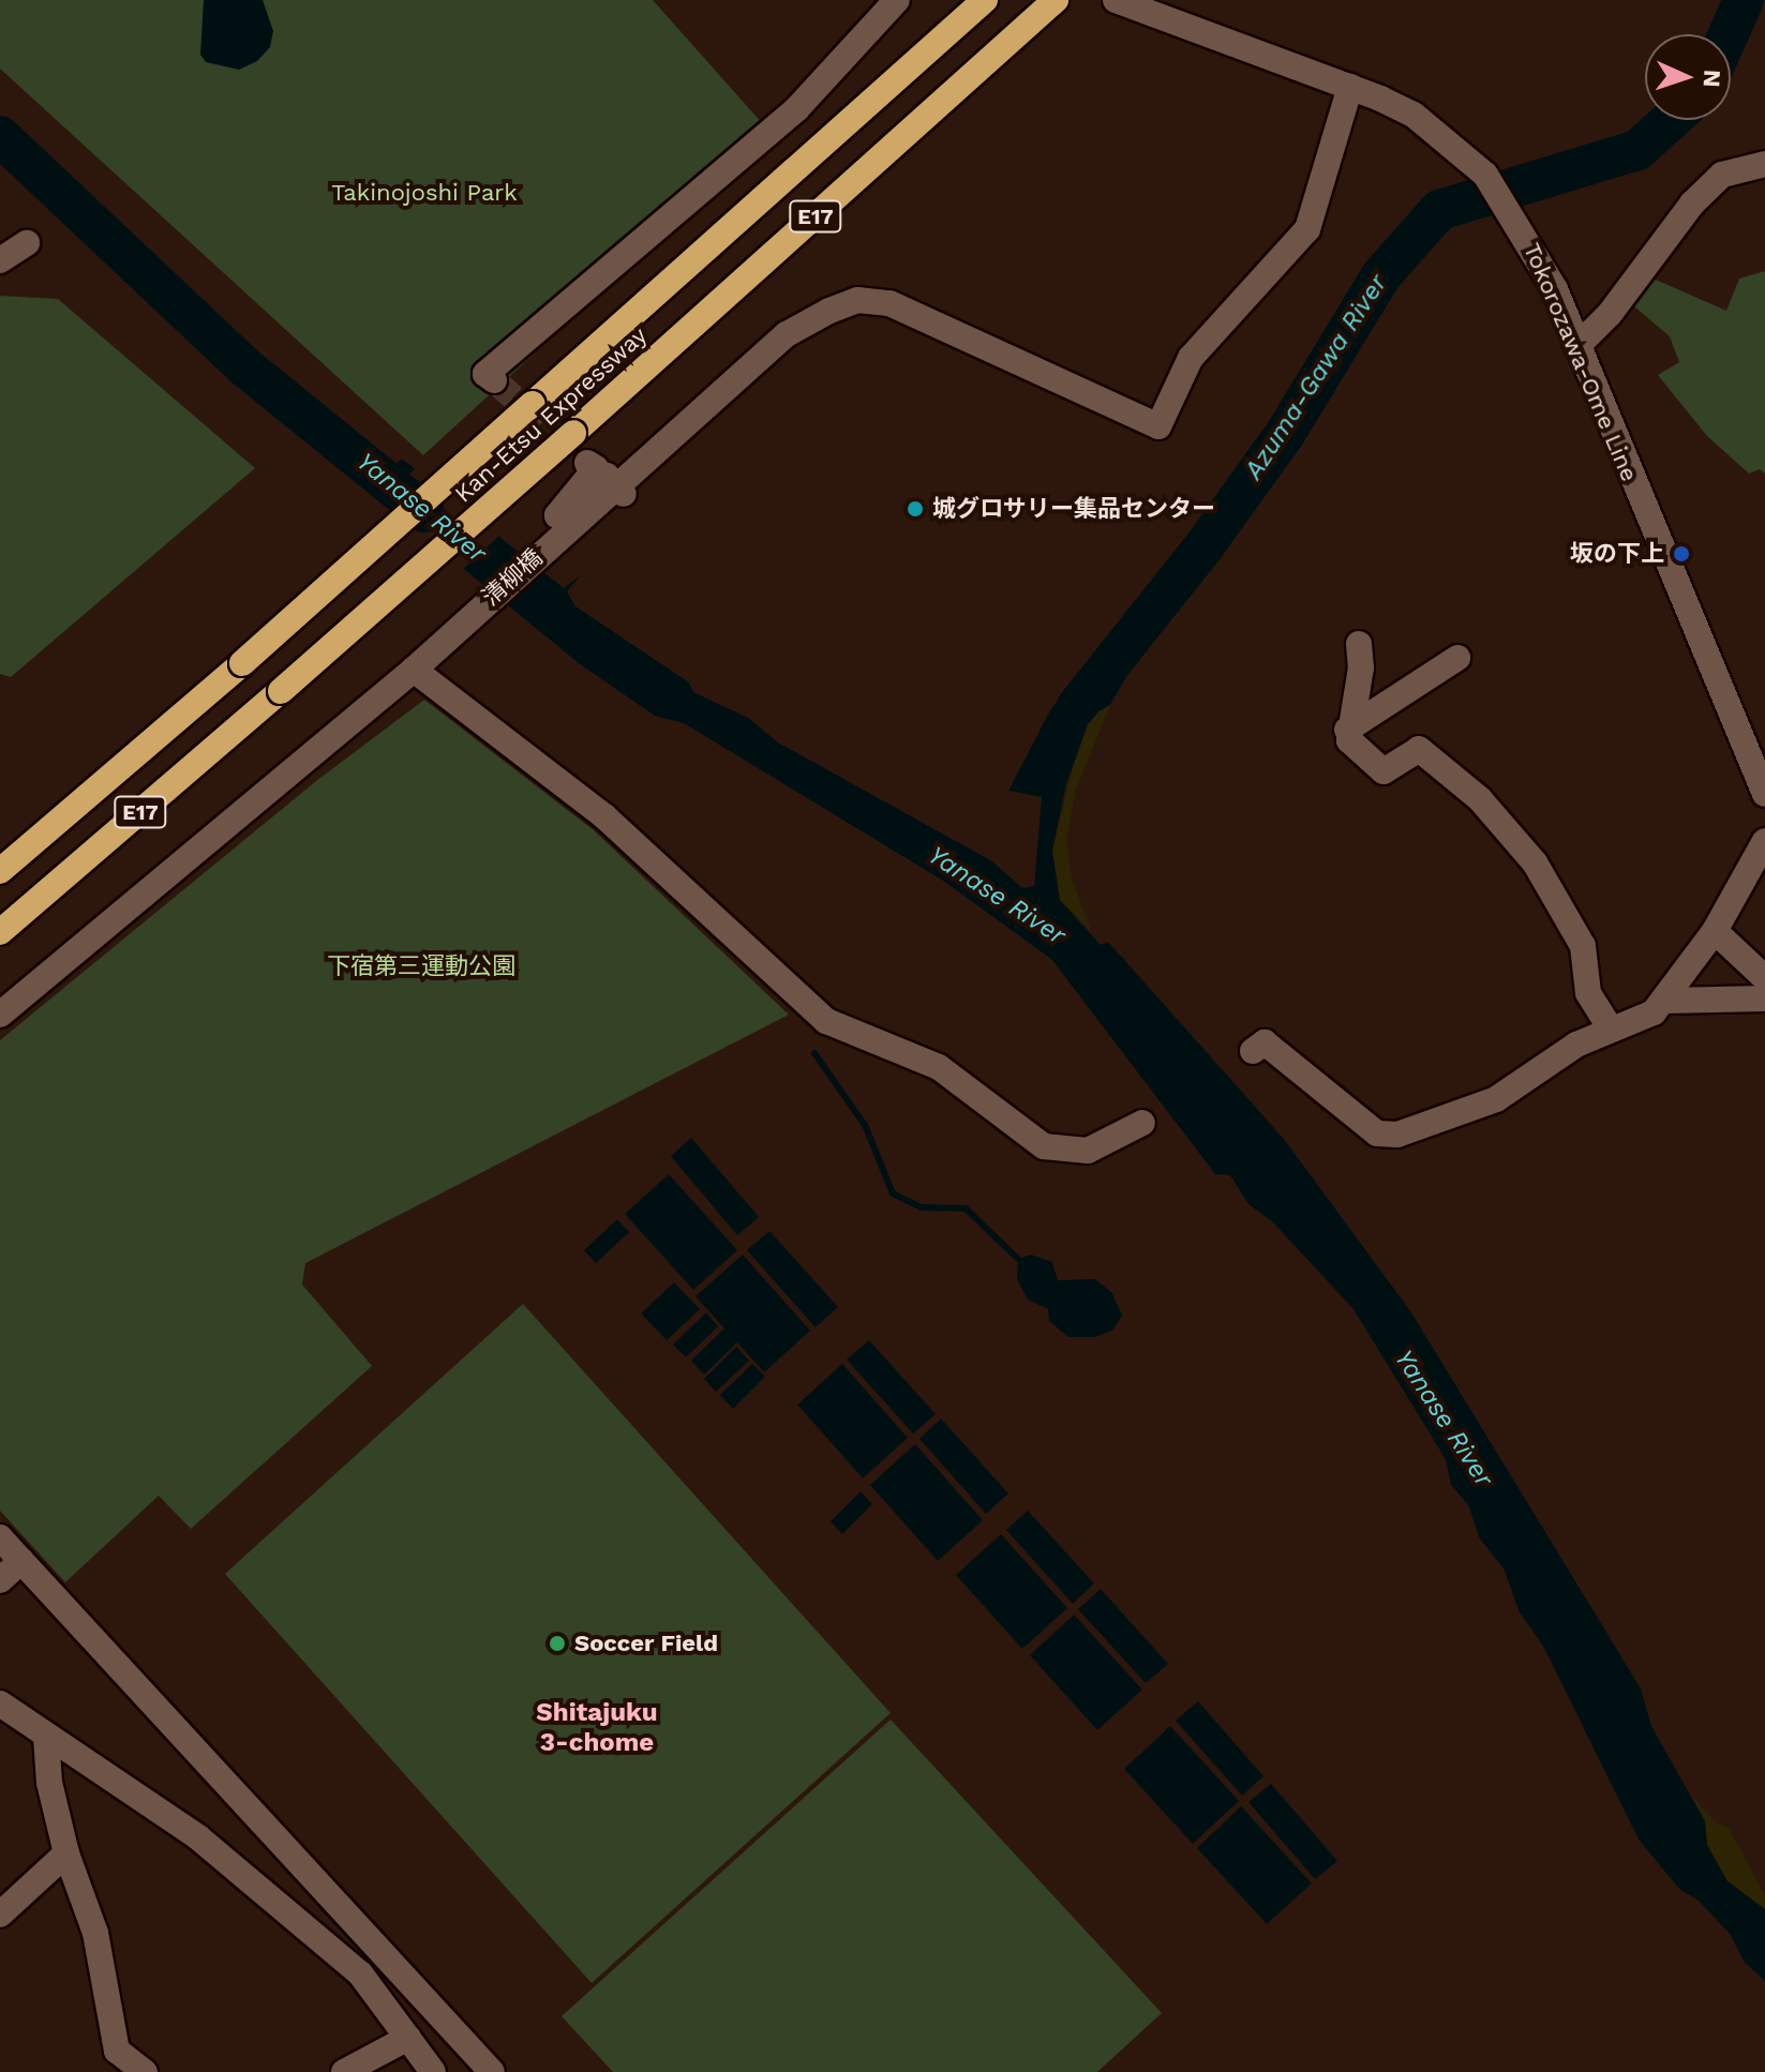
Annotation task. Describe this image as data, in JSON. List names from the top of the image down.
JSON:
{
  "streets": {
    "highway": ["E17", "Kan-Etsu Expressway"],
    "street": ["Tokorozawa-Ome Line", "清柳橋"]
  },
  "crossings": [
    ["Tokorozawa-Ome Line", "清柳橋"]
  ],
  "districts": ["Shitajuku 3-chome"],
  "water": ["Azuma-Gawa River", "Yanase River"],
  "parks": ["Takinojoshi Park", "下宿第三運動公園"],
  "places": ["城グロサリー集品センター", "坂の下上", "Soccer Field"],
  "north": "right"
}
